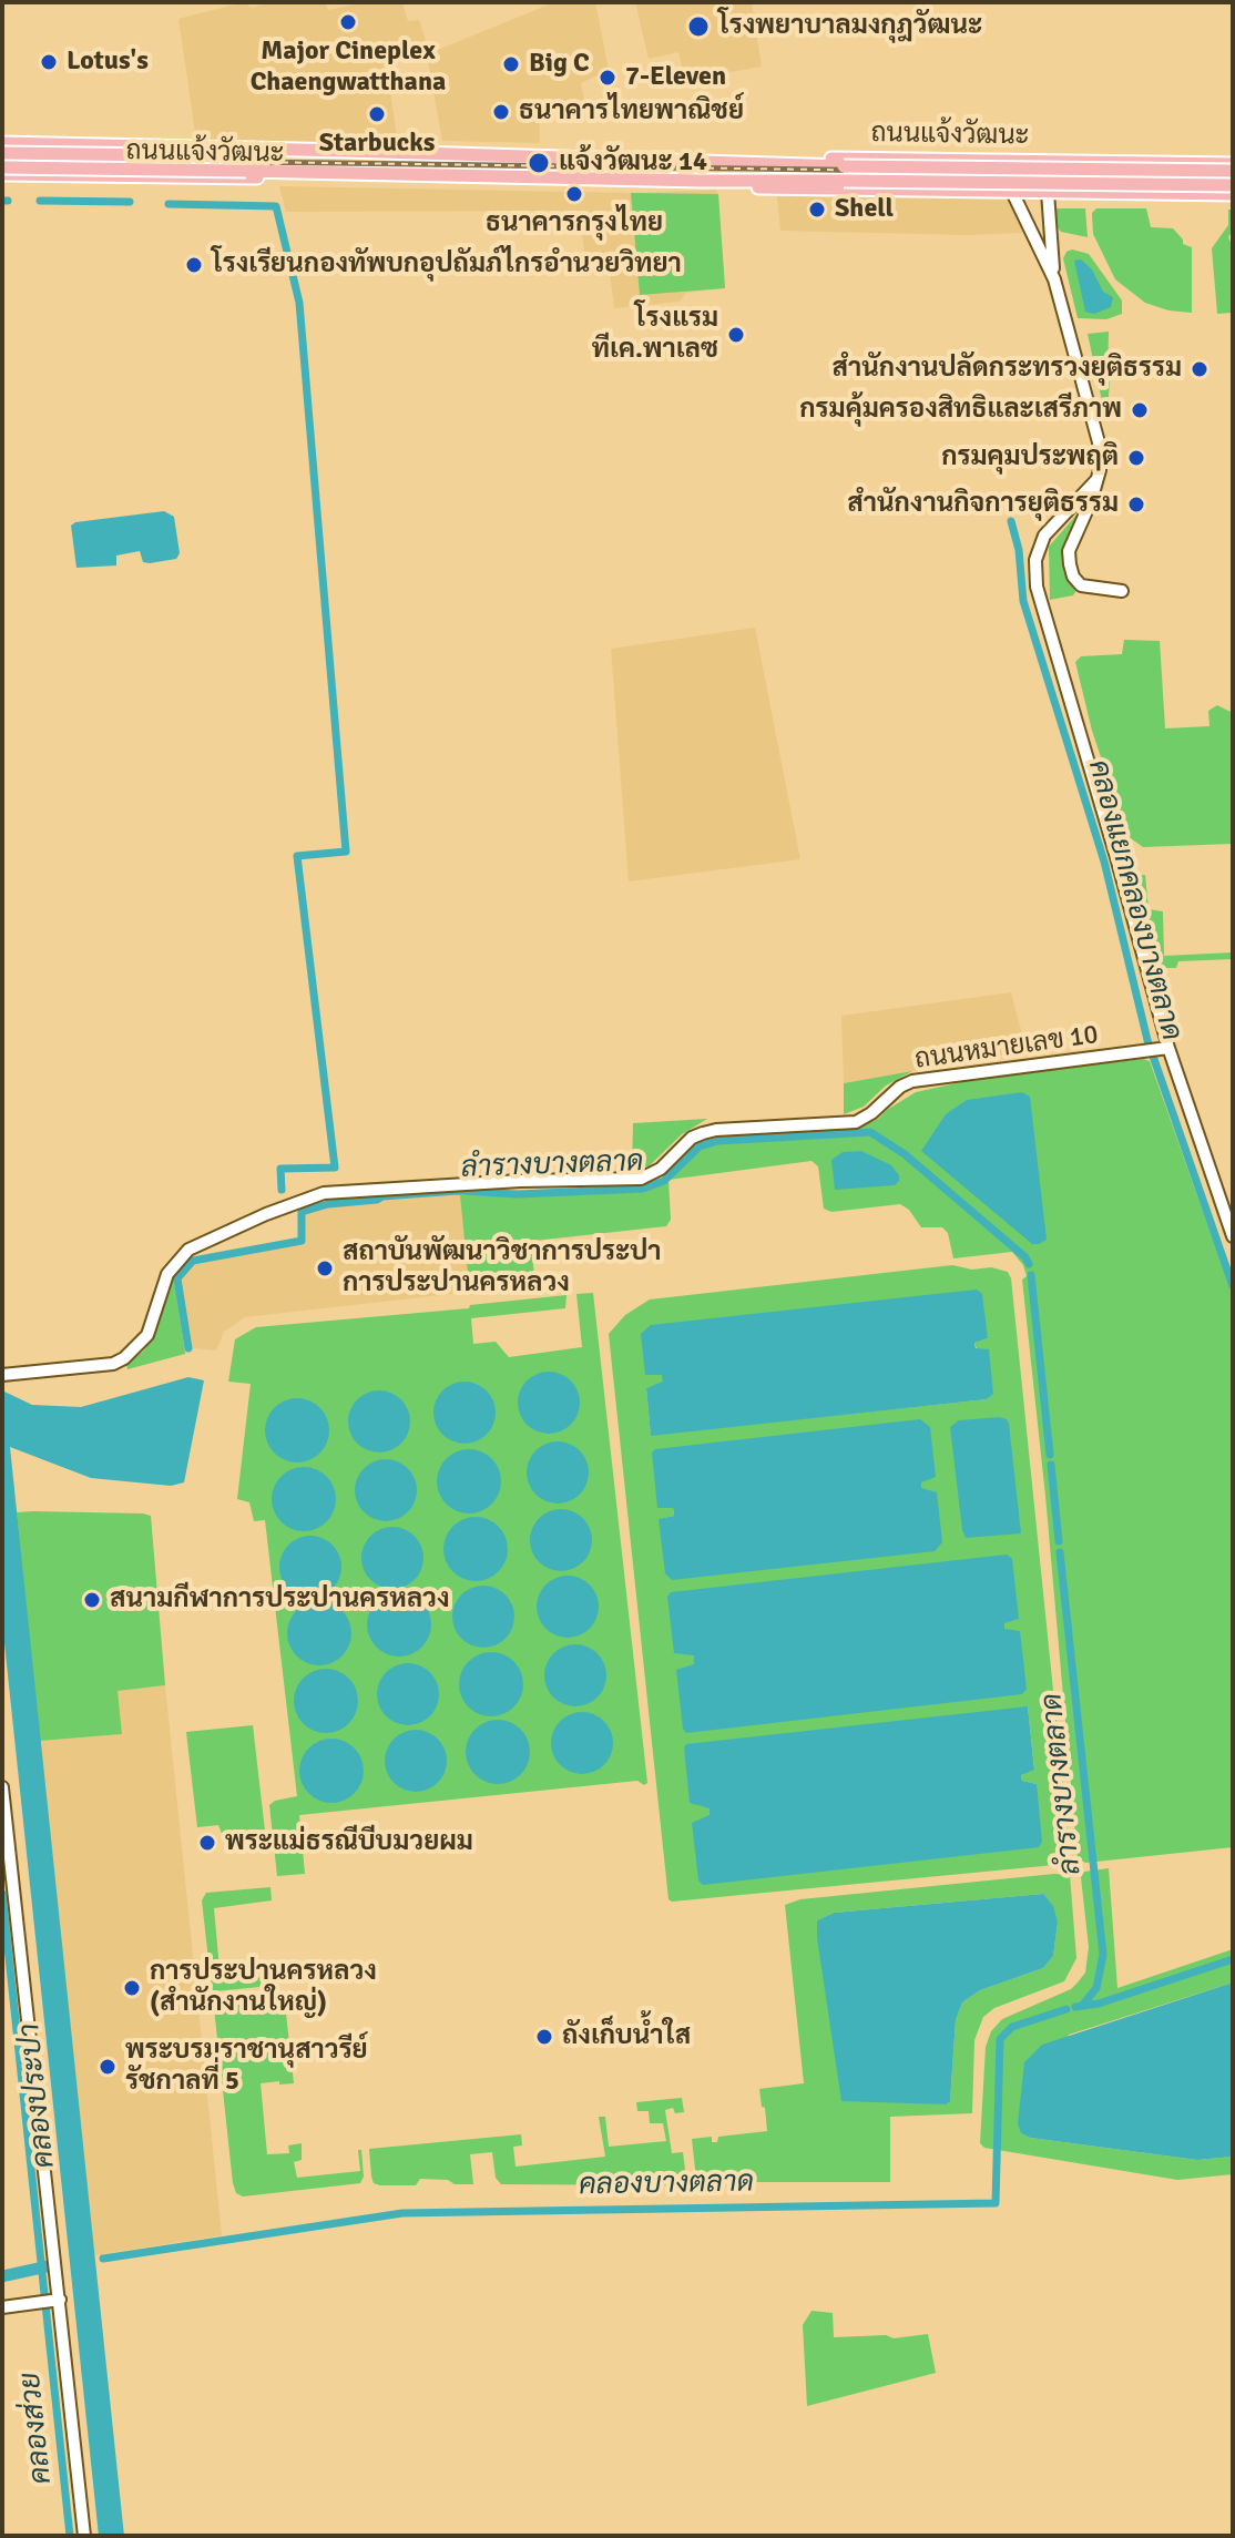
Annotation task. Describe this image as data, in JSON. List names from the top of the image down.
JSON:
{
  "streets": {
    "main road": ["ถนนแจ้งวัฒนะ"],
    "street": ["ถนนหมายเลข 10"]
  },
  "water": [
    "คลองแยกคลองบางตลาด",
    "ลำรางบางตลาด",
    "คลองประปา",
    "คลองบางตลาด",
    "คลองส่วย"
  ],
  "places": [
    "Major Cineplex Chaengwatthana",
    "โรงพยาบาลมงกุฎวัฒนะ",
    "Lotus's",
    "Big C",
    "7-Eleven",
    "ธนาคารไทยพาณิชย์",
    "Starbucks",
    "แจ้งวัฒนะ 14",
    "ธนาคารกรุงไทย",
    "Shell",
    "โรงเรียนกองทัพบกอุปถัมภ์ไกรอำนวยวิทยา",
    "โรงแรม ทีเค.พาเลซ",
    "สำนักงานปลัดกระทรวงยุติธรรม",
    "กรมคุ้มครองสิทธิและเสรีภาพ",
    "กรมคุมประพฤติ",
    "สำนักงานกิจการยุติธรรม",
    "สถาบันพัฒนาวิชาการประปา การประปานครหลวง",
    "สนามกีฬาการประปานครหลวง",
    "พระแม่ธรณีบีบมวยผม",
    "การประปานครหลวง (สำนักงานใหญ่)",
    "ถังเก็บน้ำใส",
    "พระบรมราชานุสาวรีย์ รัชกาลที่ 5"
  ]
}
